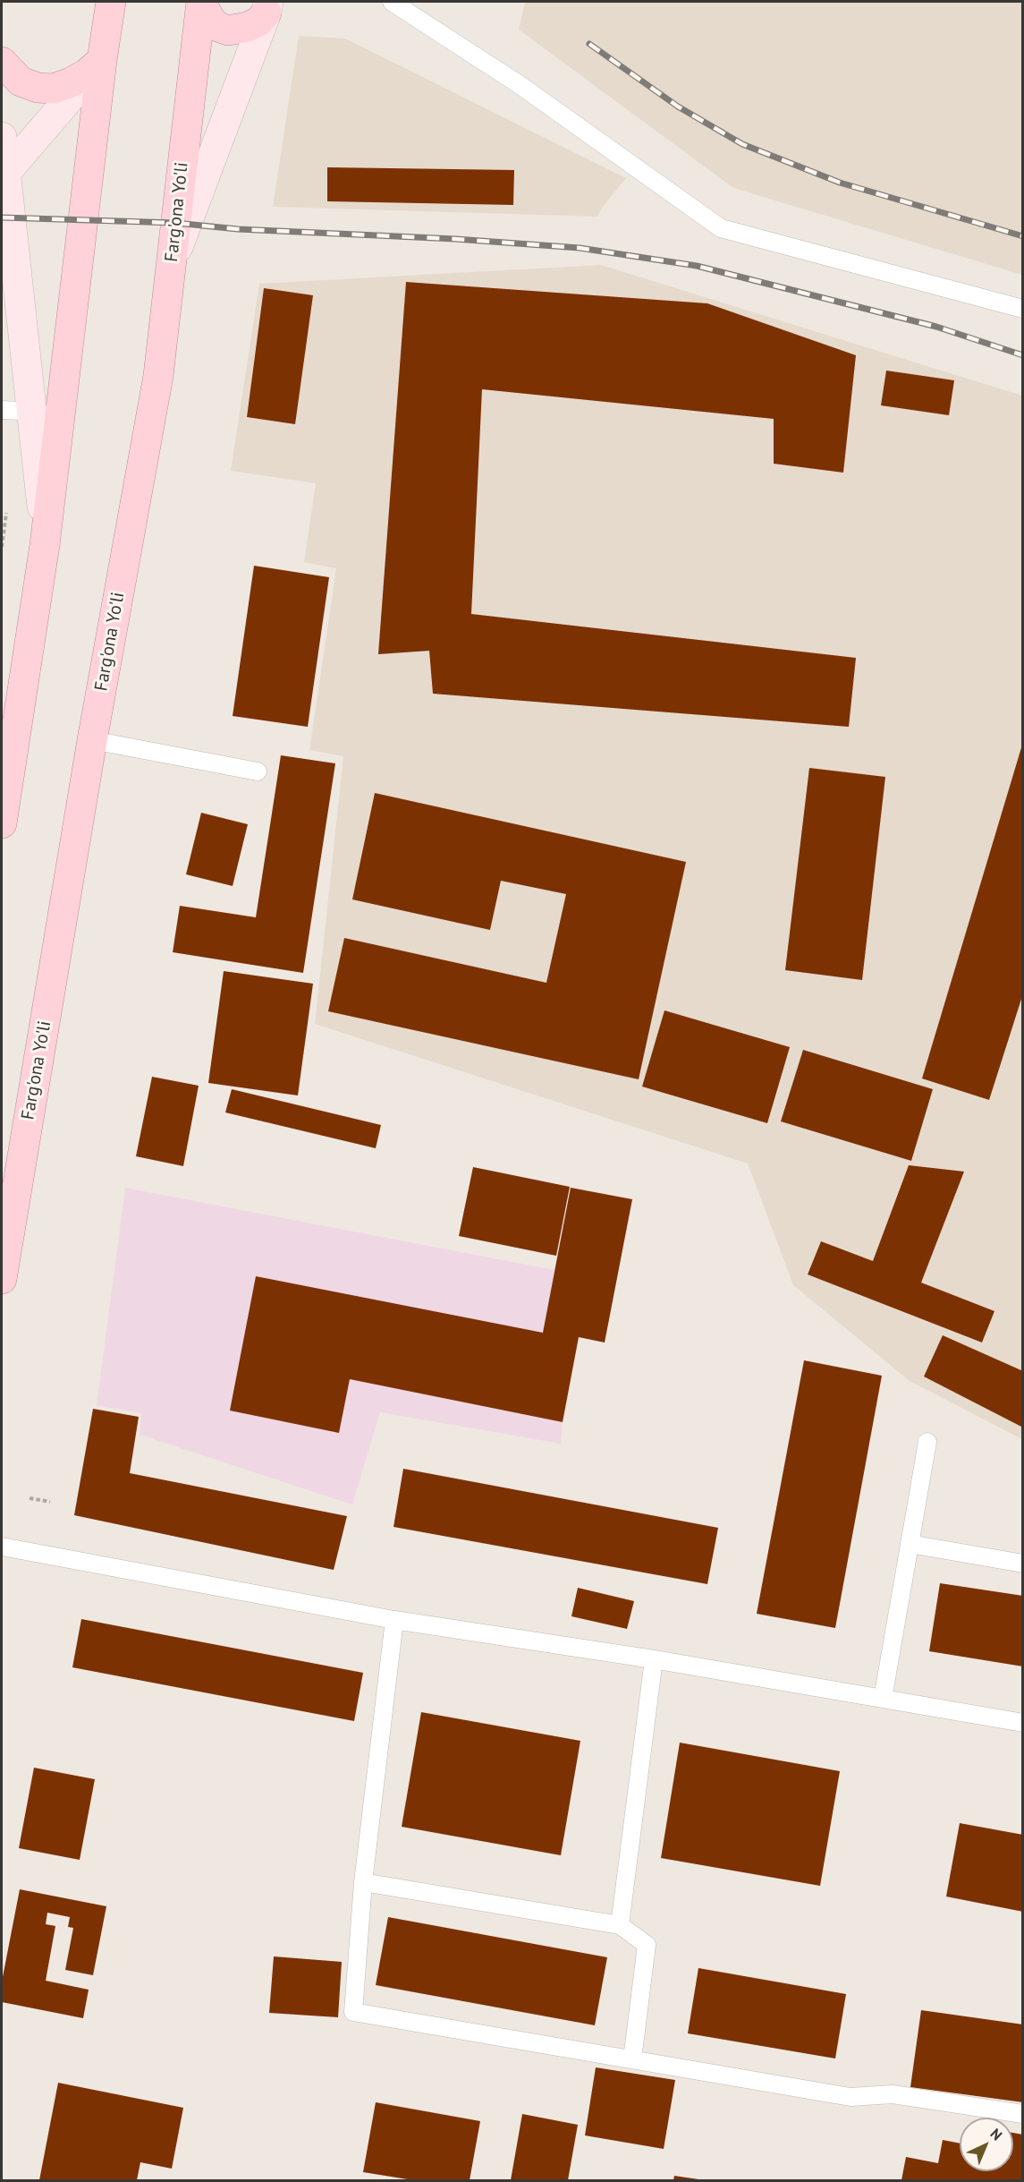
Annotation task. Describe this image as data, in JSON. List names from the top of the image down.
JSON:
{
  "streets": {
    "main road": ["Farg'ona Yo'li"]
  },
  "north": "top right"
}
